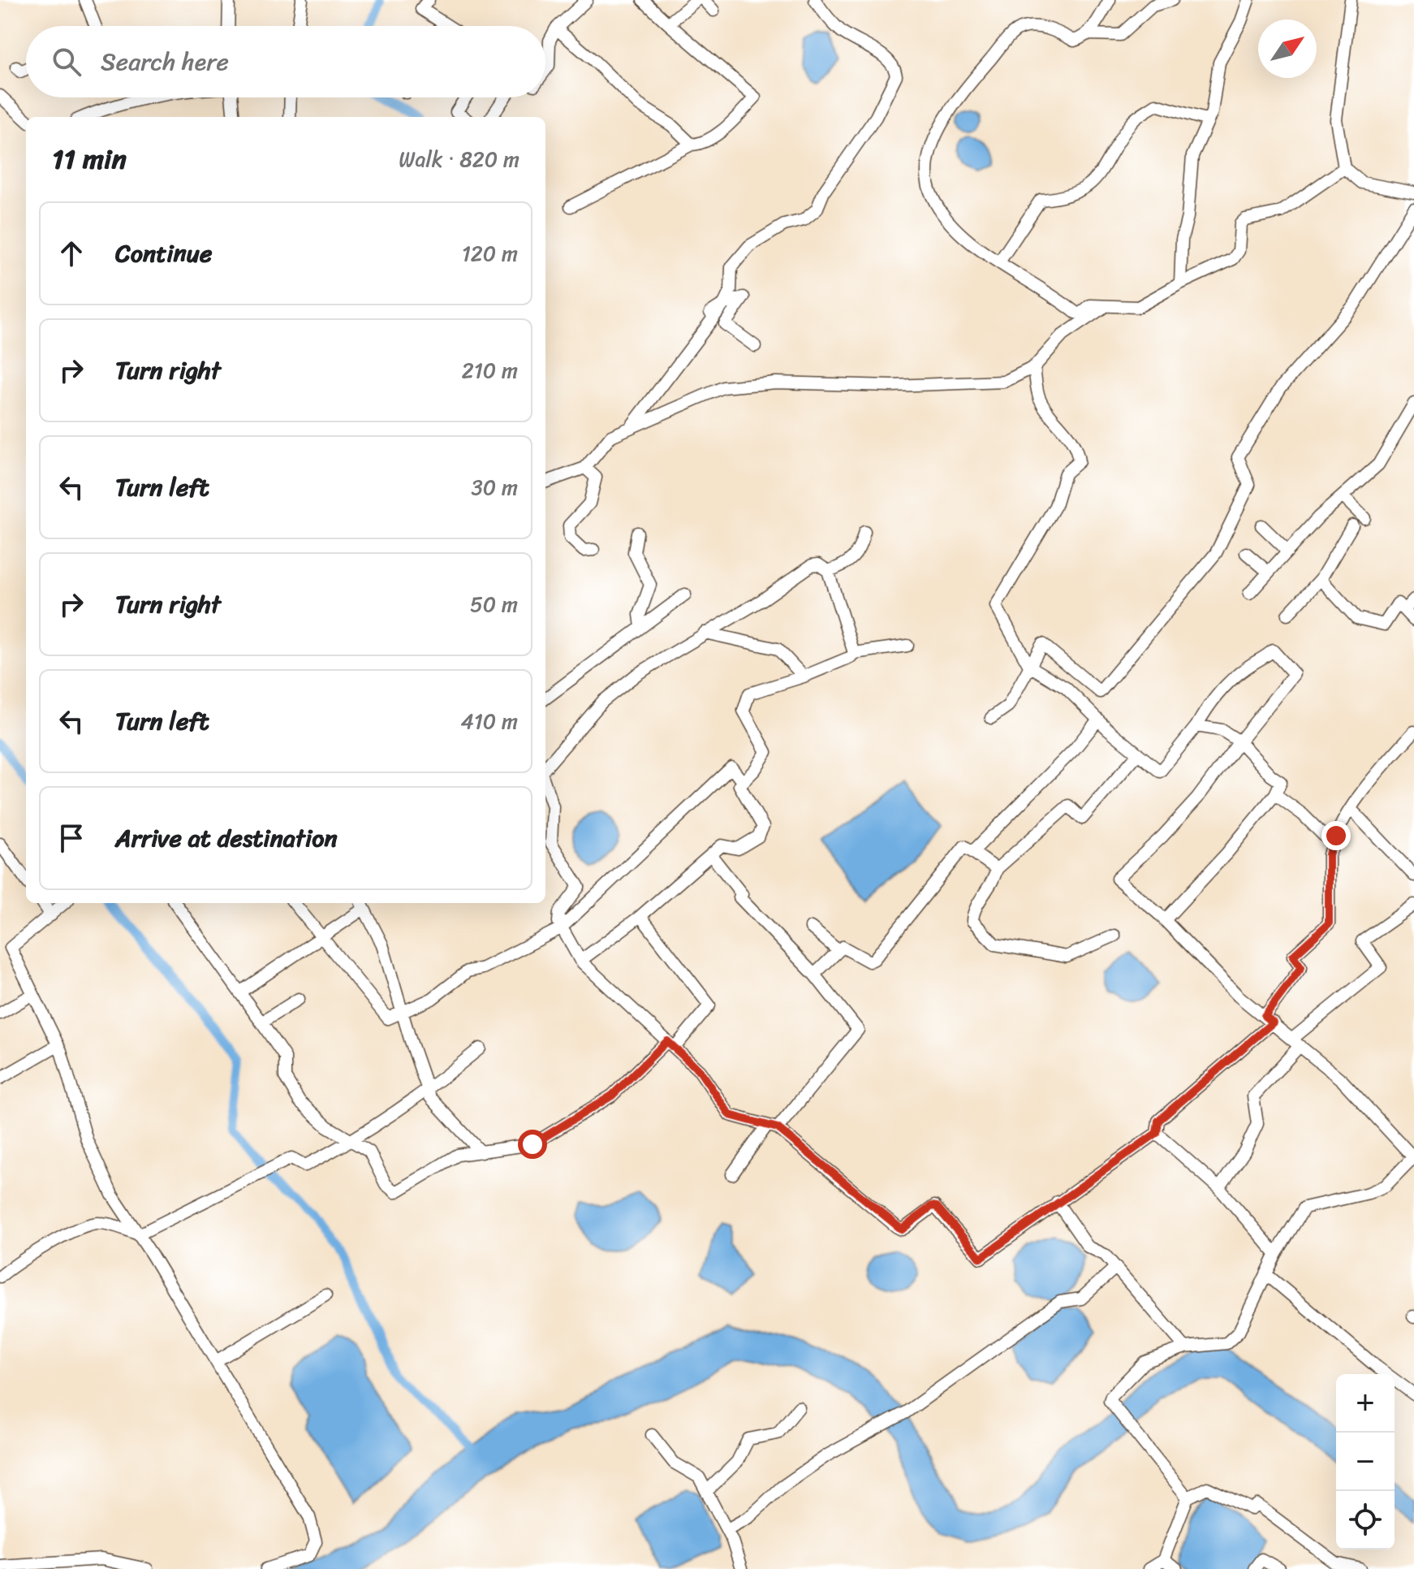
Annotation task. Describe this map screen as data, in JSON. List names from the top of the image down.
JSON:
{
  "north": "top right",
  "page": {
    "search": "Search here",
    "heading": ["11 min", "Walk · 820 m"],
    "list": [
      ["Continue", "120 m"],
      ["Turn right", "210 m"],
      ["Turn left", "30 m"],
      ["Turn right", "50 m"],
      ["Turn left", "410 m"],
      "Arrive at destination"
    ],
    "map_buttons": ["+", "−"]
  }
}
